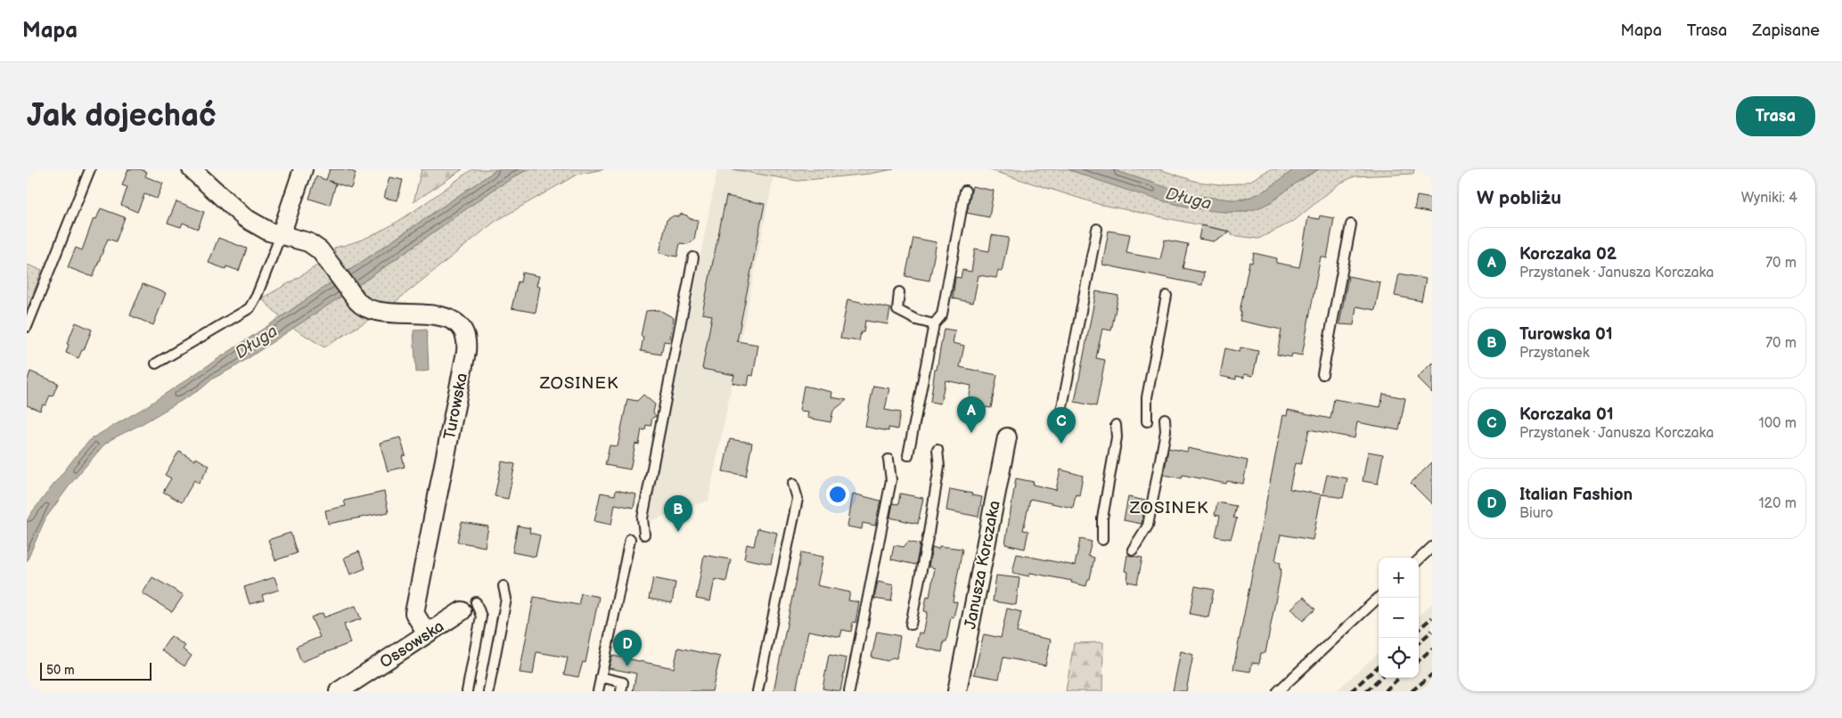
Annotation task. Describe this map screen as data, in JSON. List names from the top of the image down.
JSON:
{
  "streets": {
    "street": ["Turowska", "Janusza Korczaka", "Ossowska"]
  },
  "crossings": [
    ["Turowska", "Ossowska"]
  ],
  "districts": ["ZOSINEK", "ZOSINEK"],
  "water": ["Długa"],
  "scale_bar": "50 m",
  "page": {
    "header": "Mapa",
    "nav": ["Mapa", "Trasa", "Zapisane"],
    "buttons": "Trasa",
    "title": "Jak dojechać",
    "heading": ["W pobliżu", "Wyniki: 4"],
    "list": [
      {
        "mark": "A",
        "name": "Korczaka 02",
        "note": "Przystanek · Janusza Korczaka",
        "value": "70 m"
      },
      {
        "mark": "B",
        "name": "Turowska 01",
        "note": "Przystanek",
        "value": "70 m"
      },
      {
        "mark": "C",
        "name": "Korczaka 01",
        "note": "Przystanek · Janusza Korczaka",
        "value": "100 m"
      },
      {
        "mark": "D",
        "name": "Italian Fashion",
        "note": "Biuro",
        "value": "120 m"
      }
    ],
    "pins": [
      "A",
      "C",
      "B",
      "D"
    ],
    "map_buttons": ["+", "−"],
    "scale": "50 m"
  }
}
